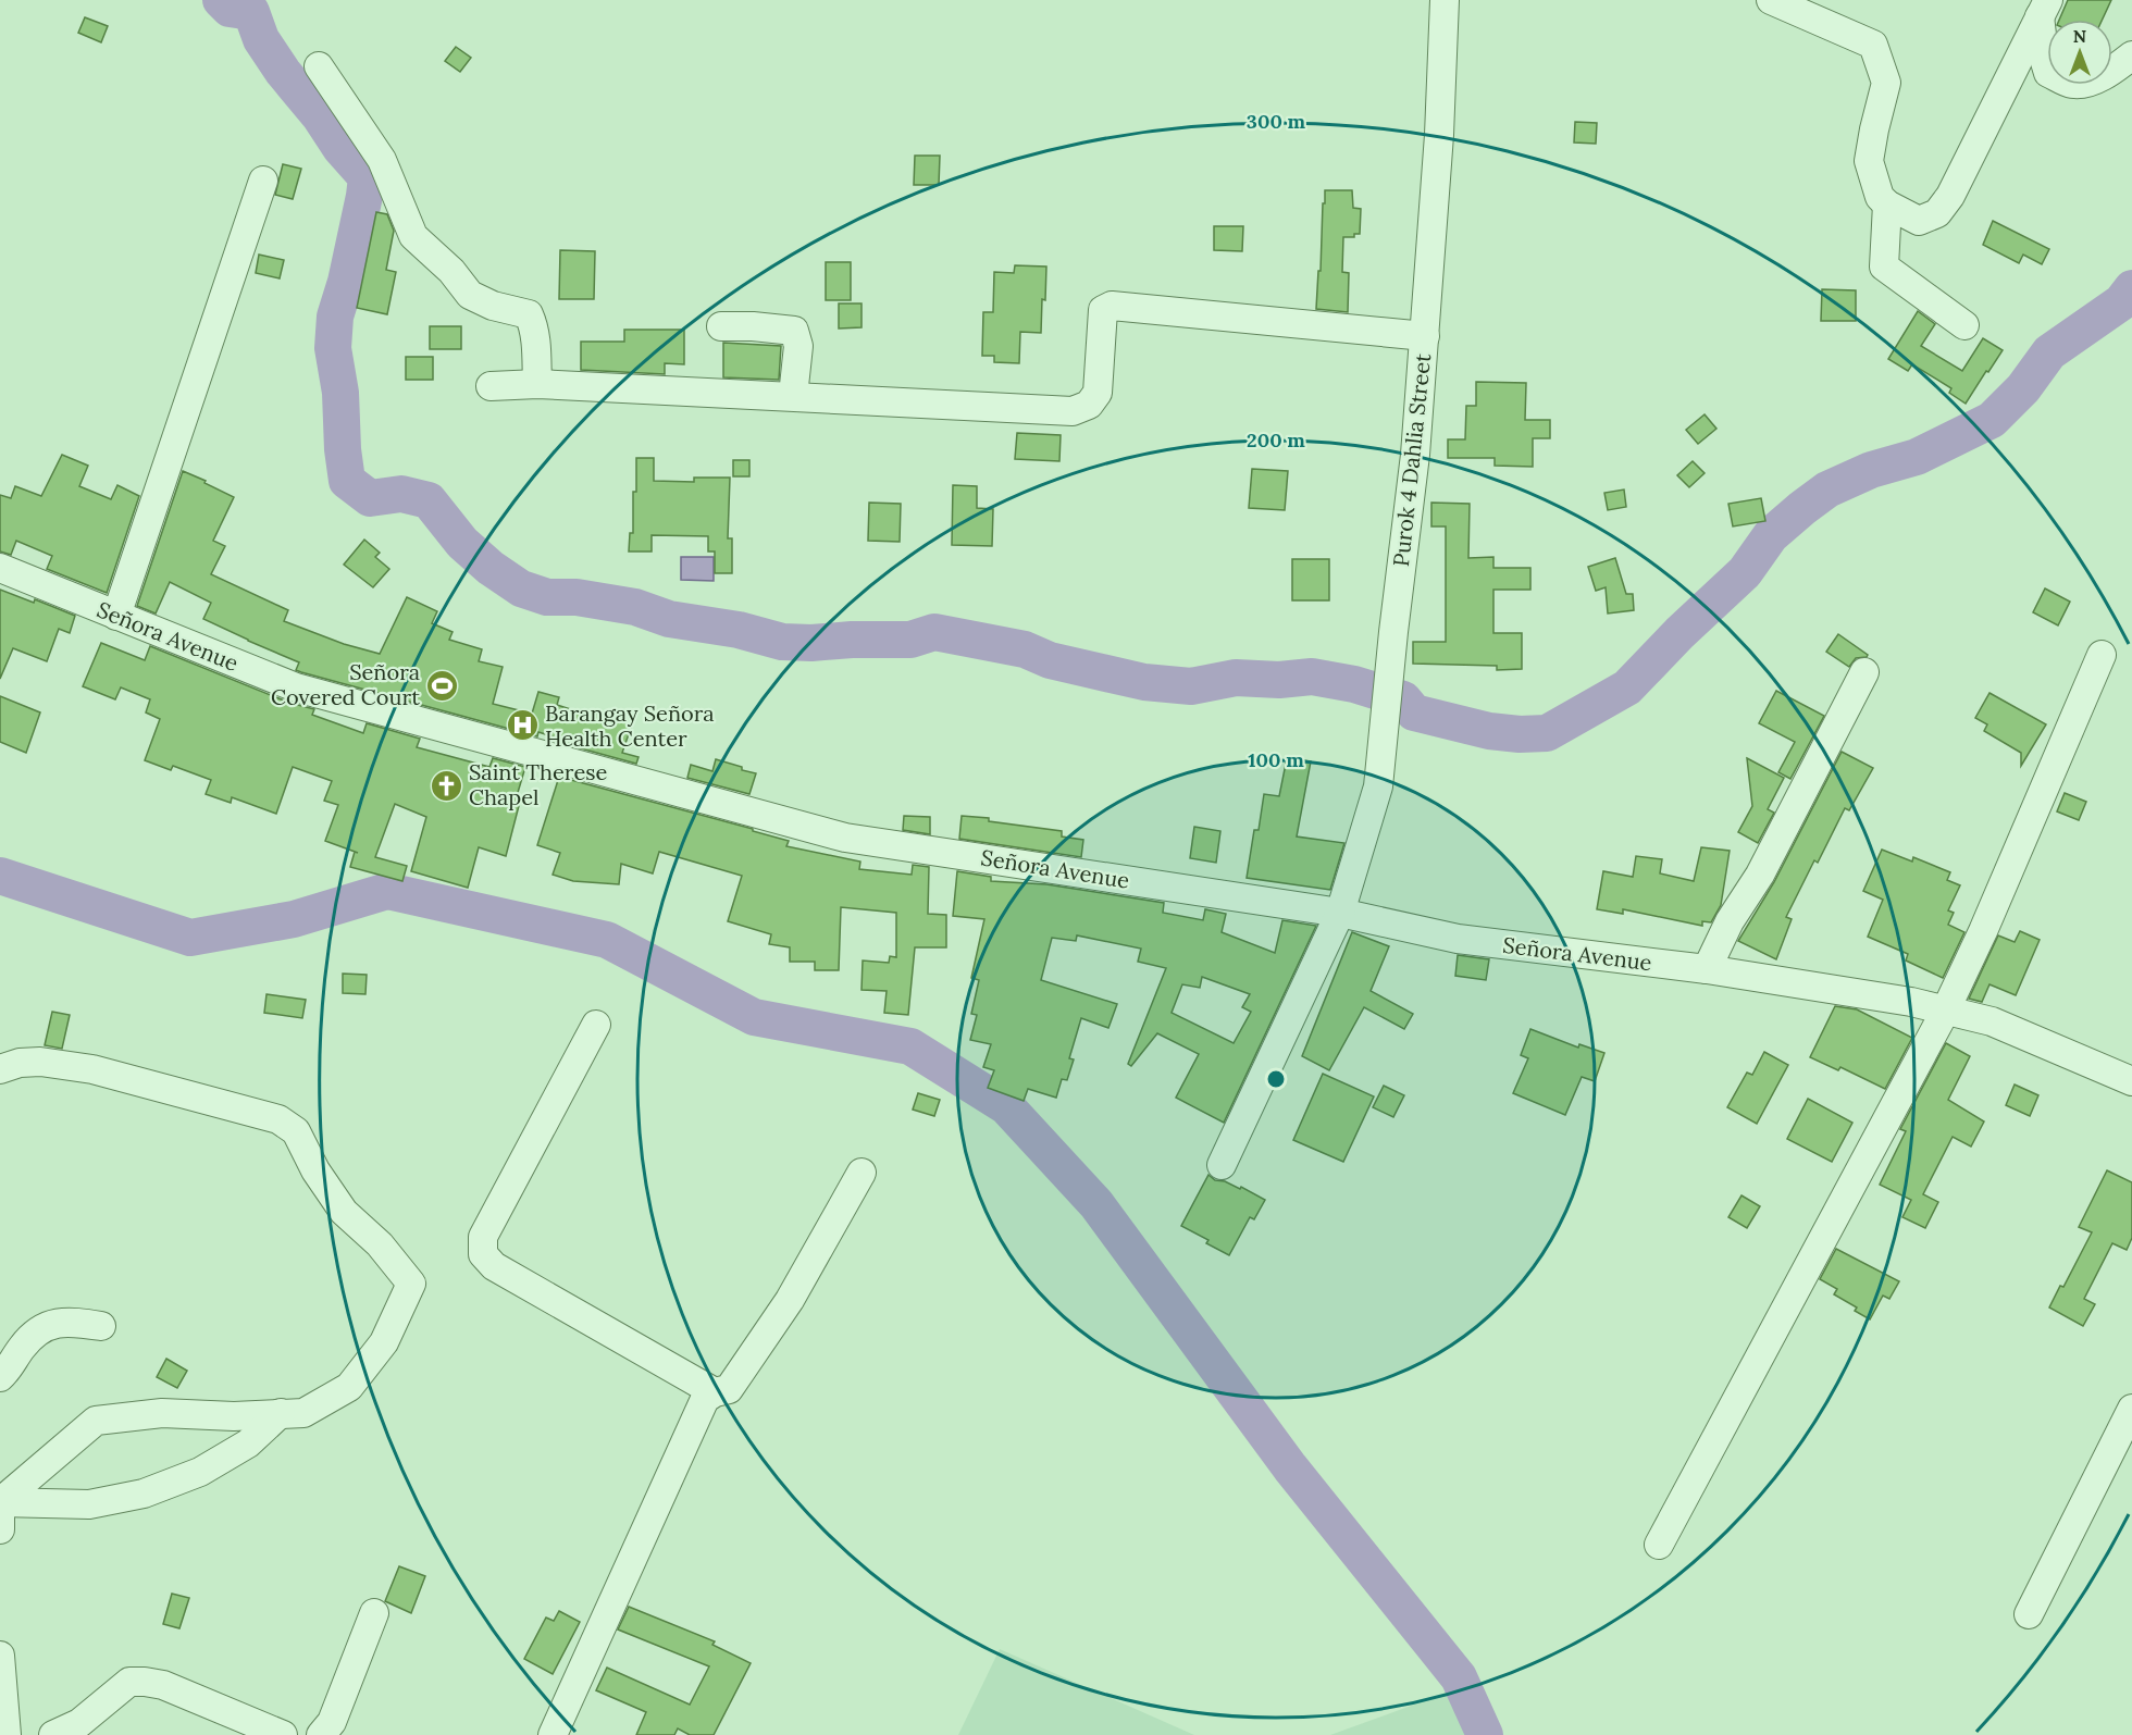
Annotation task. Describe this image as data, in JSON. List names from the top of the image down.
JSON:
{
  "streets": {
    "street": ["Purok 4 Dahlia Street", "Señora Avenue"]
  },
  "crossings": [
    ["Purok 4 Dahlia Street", "Señora Avenue"]
  ],
  "places": {
    "sports": ["Señora Covered Court"],
    "hospital": ["Barangay Señora Health Center"],
    "church": ["Saint Therese Chapel"]
  },
  "north": "top",
  "rings": ["300 m", "200 m", "100 m"]
}
